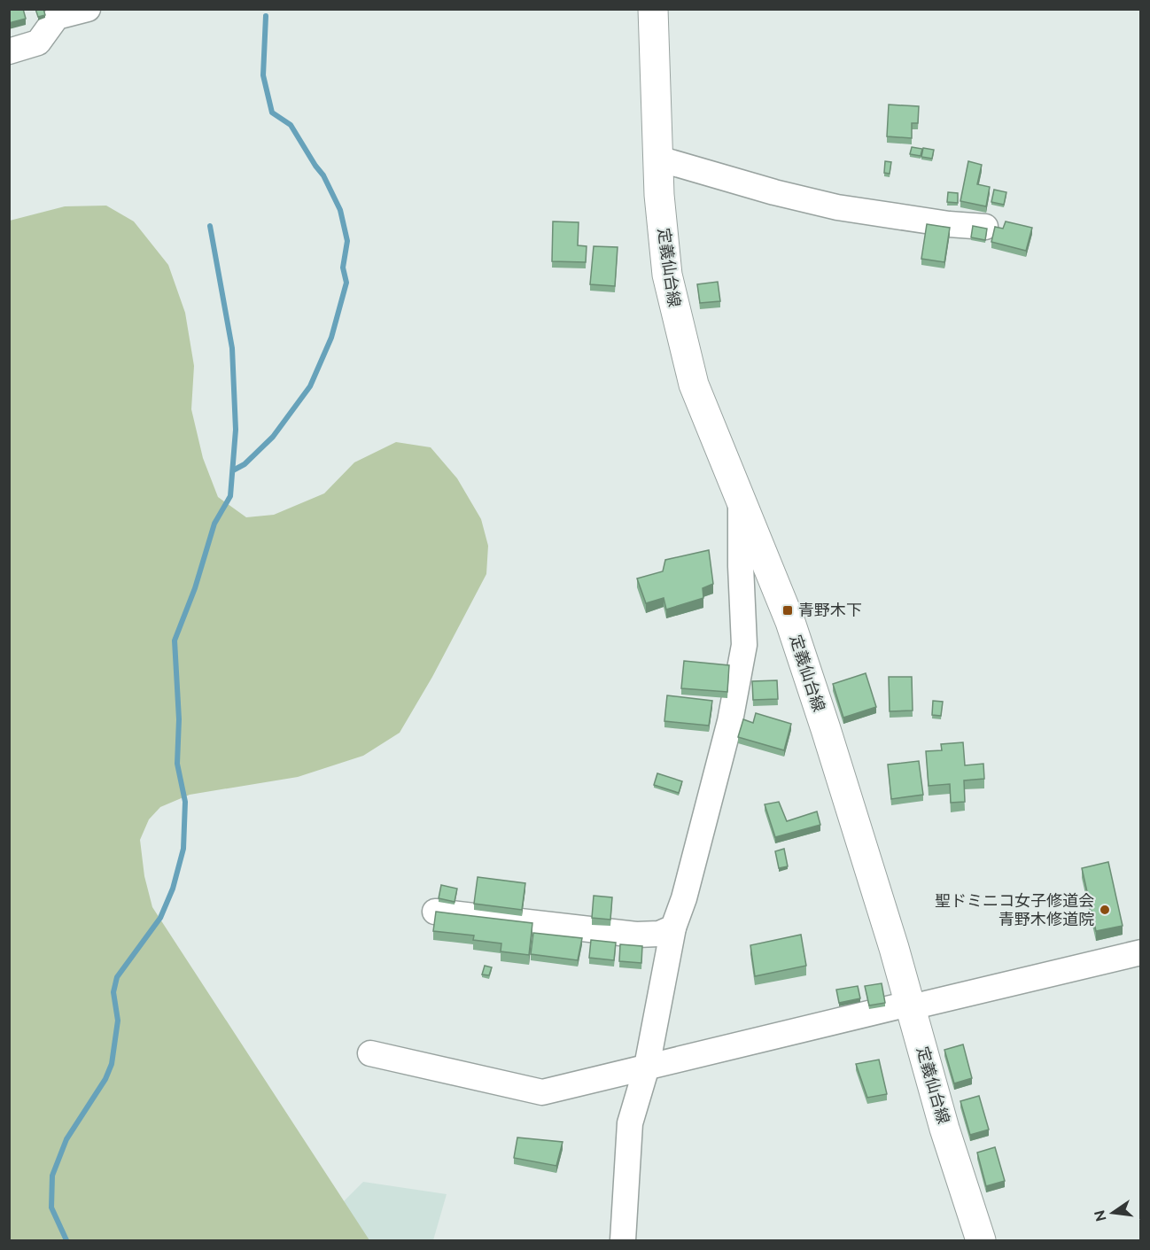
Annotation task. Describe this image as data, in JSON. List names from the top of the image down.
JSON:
{
  "streets": {
    "main road": ["定義仙台線"]
  },
  "places": {
    "transit": ["青野木下"],
    "other": ["聖ドミニコ女子修道会 青野木修道院"]
  },
  "north": "left"
}
